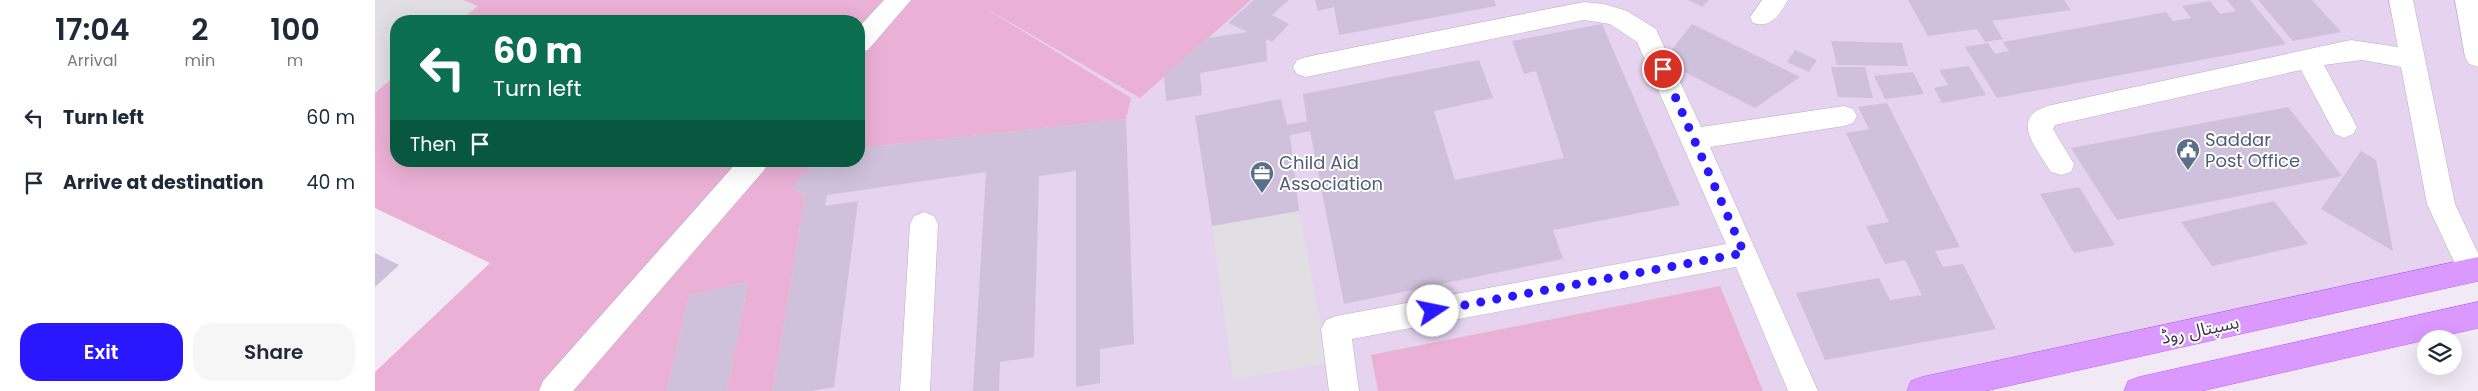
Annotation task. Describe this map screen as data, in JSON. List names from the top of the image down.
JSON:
{
  "streets": {
    "main road": ["ہسپتال روڈ"]
  },
  "places": {
    "public building": ["Saddar Post Office"],
    "office": ["Child Aid Association"]
  },
  "page": {
    "eta": [
      "17:04",
      "Arrival",
      "2",
      "min",
      "100",
      "m"
    ],
    "turn": ["60 m", "Turn left"],
    "list": [
      {
        "name": "Turn left",
        "value": "60 m"
      },
      {
        "name": "Arrive at destination",
        "value": "40 m"
      }
    ],
    "then": "Then",
    "buttons": ["Exit", "Share"]
  }
}
